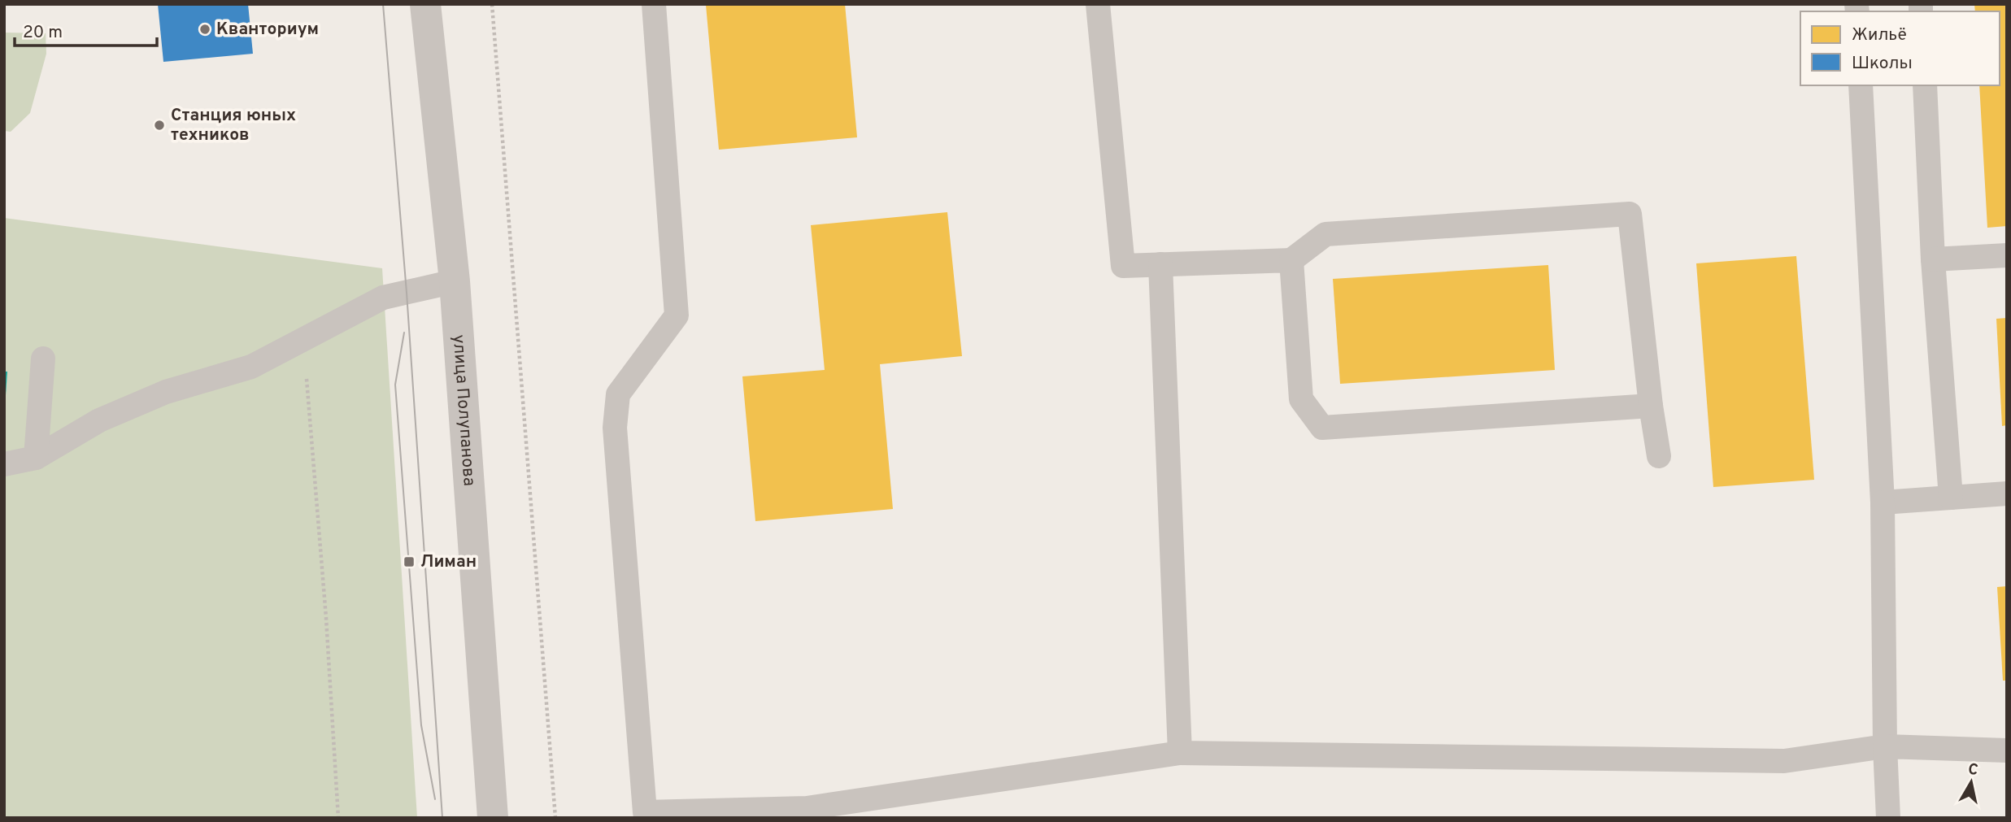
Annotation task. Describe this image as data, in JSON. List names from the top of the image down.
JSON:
{
  "streets": {
    "street": ["улица Полупанова"]
  },
  "places": {
    "other": ["Кванториум", "Станция юных техников"],
    "transit": ["Лиман"]
  },
  "legend": ["Жильё", "Школы"],
  "scale_bar": "20 m",
  "north": "top"
}
